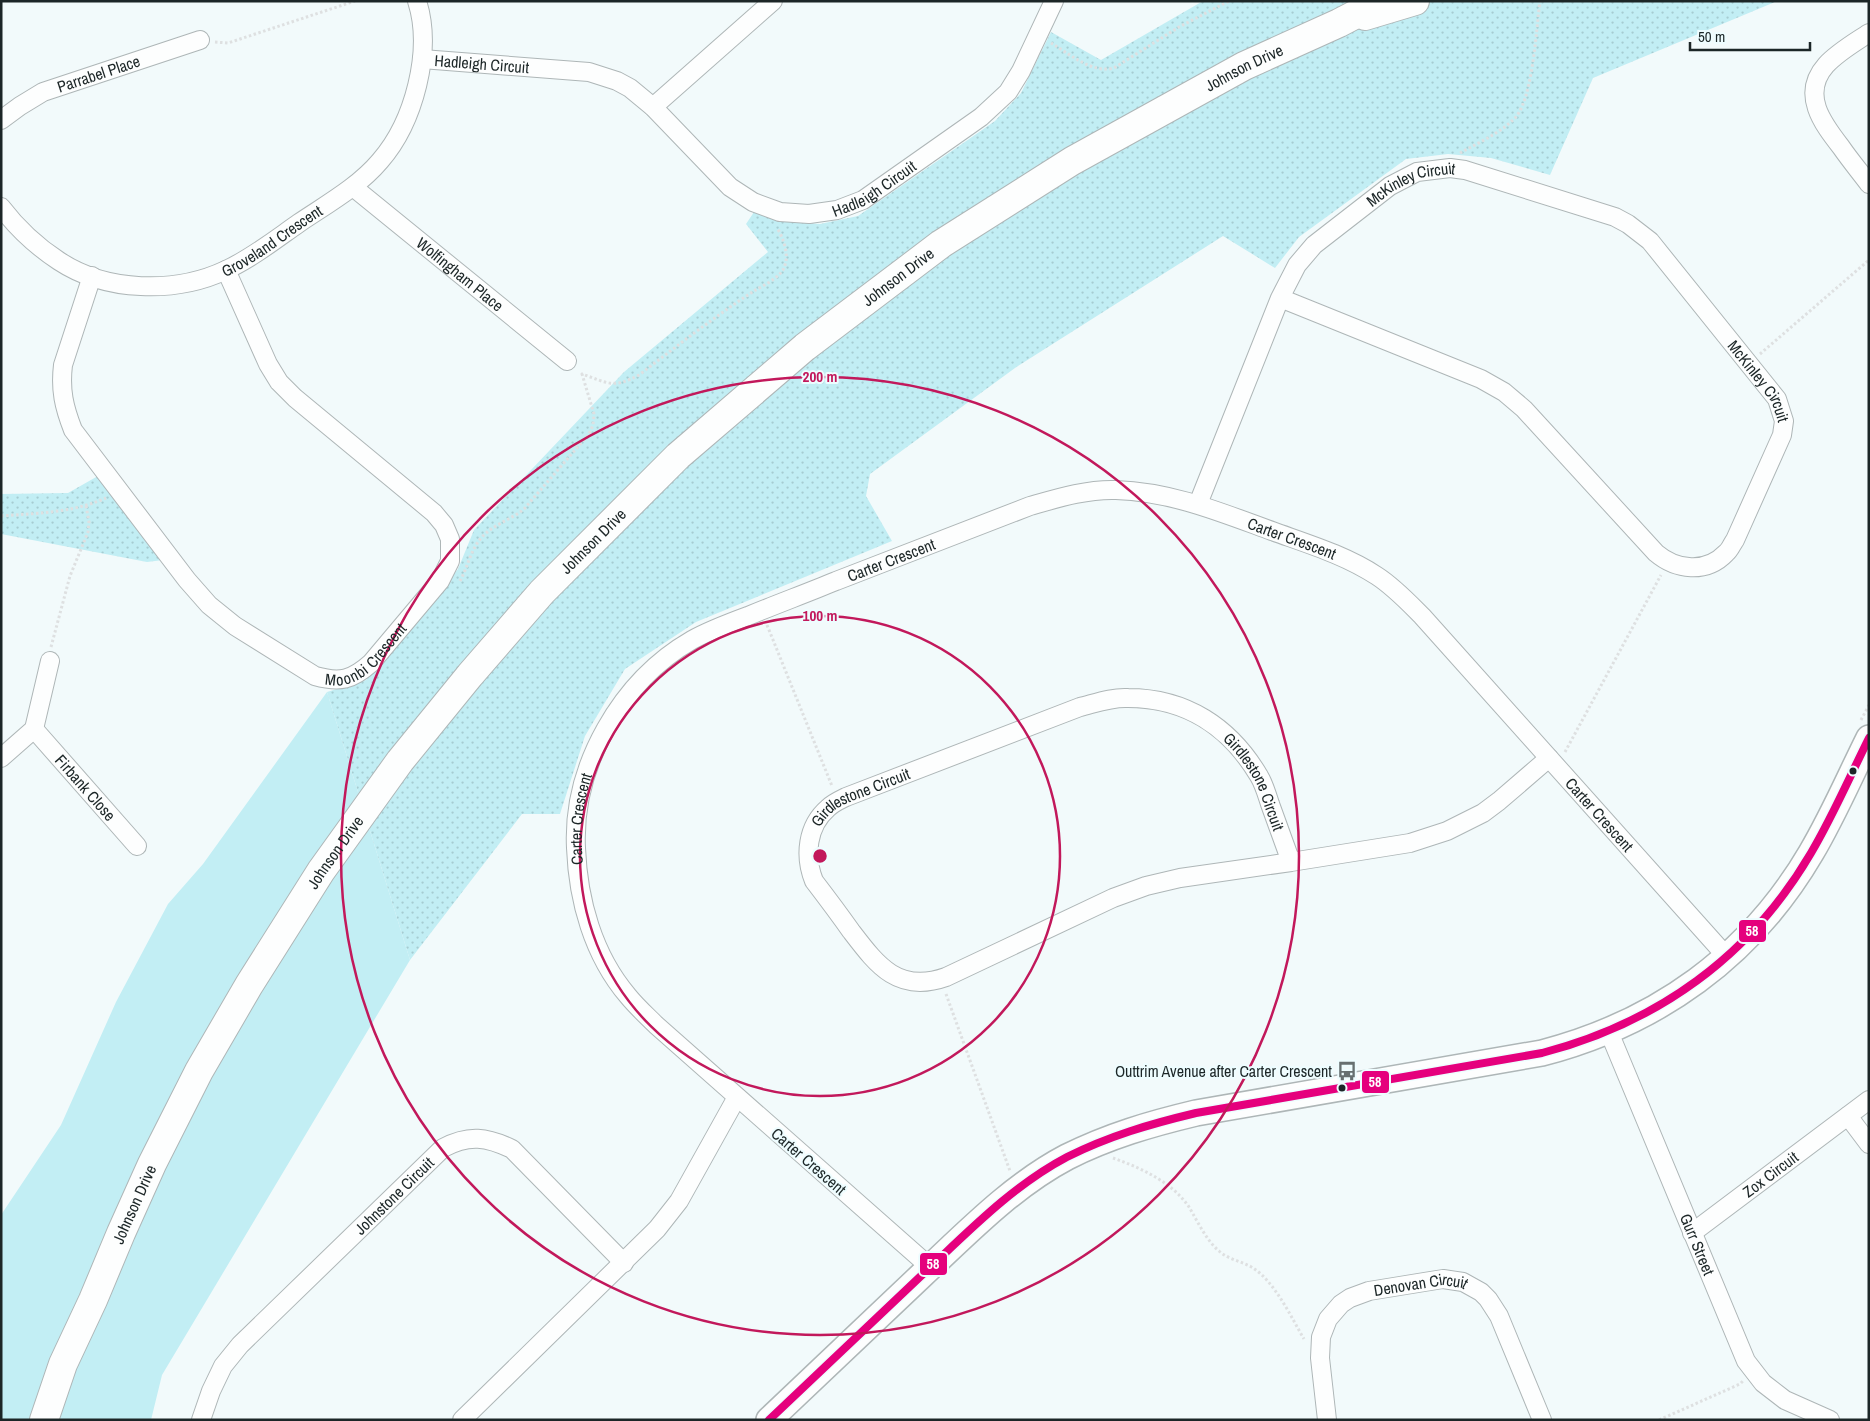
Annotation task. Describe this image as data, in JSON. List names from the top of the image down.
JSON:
{
  "streets": {
    "main road": ["Johnson Drive"],
    "street": [
      "Hadleigh Circuit",
      "Parrabel Place",
      "McKinley Circuit",
      "Groveland Crescent",
      "Wolfingham Place",
      "Carter Crescent",
      "Moonbi Crescent",
      "Girdlestone Circuit",
      "Firbank Close",
      "Zox Circuit",
      "Johnstone Circuit",
      "Gurr Street",
      "Denovan Circuit"
    ]
  },
  "crossings": [
    ["Hadleigh Circuit", "Groveland Crescent"],
    ["McKinley Circuit", "Carter Crescent"],
    ["Groveland Crescent", "Wolfingham Place"],
    ["Groveland Crescent", "Moonbi Crescent"],
    ["Carter Crescent", "Girdlestone Circuit"],
    ["Zox Circuit", "Gurr Street"]
  ],
  "places": {
    "bus stop": ["Outtrim Avenue after Carter Crescent"]
  },
  "lines": ["transit line 58"],
  "scale_bar": "50 m",
  "rings": ["200 m", "100 m"]
}
